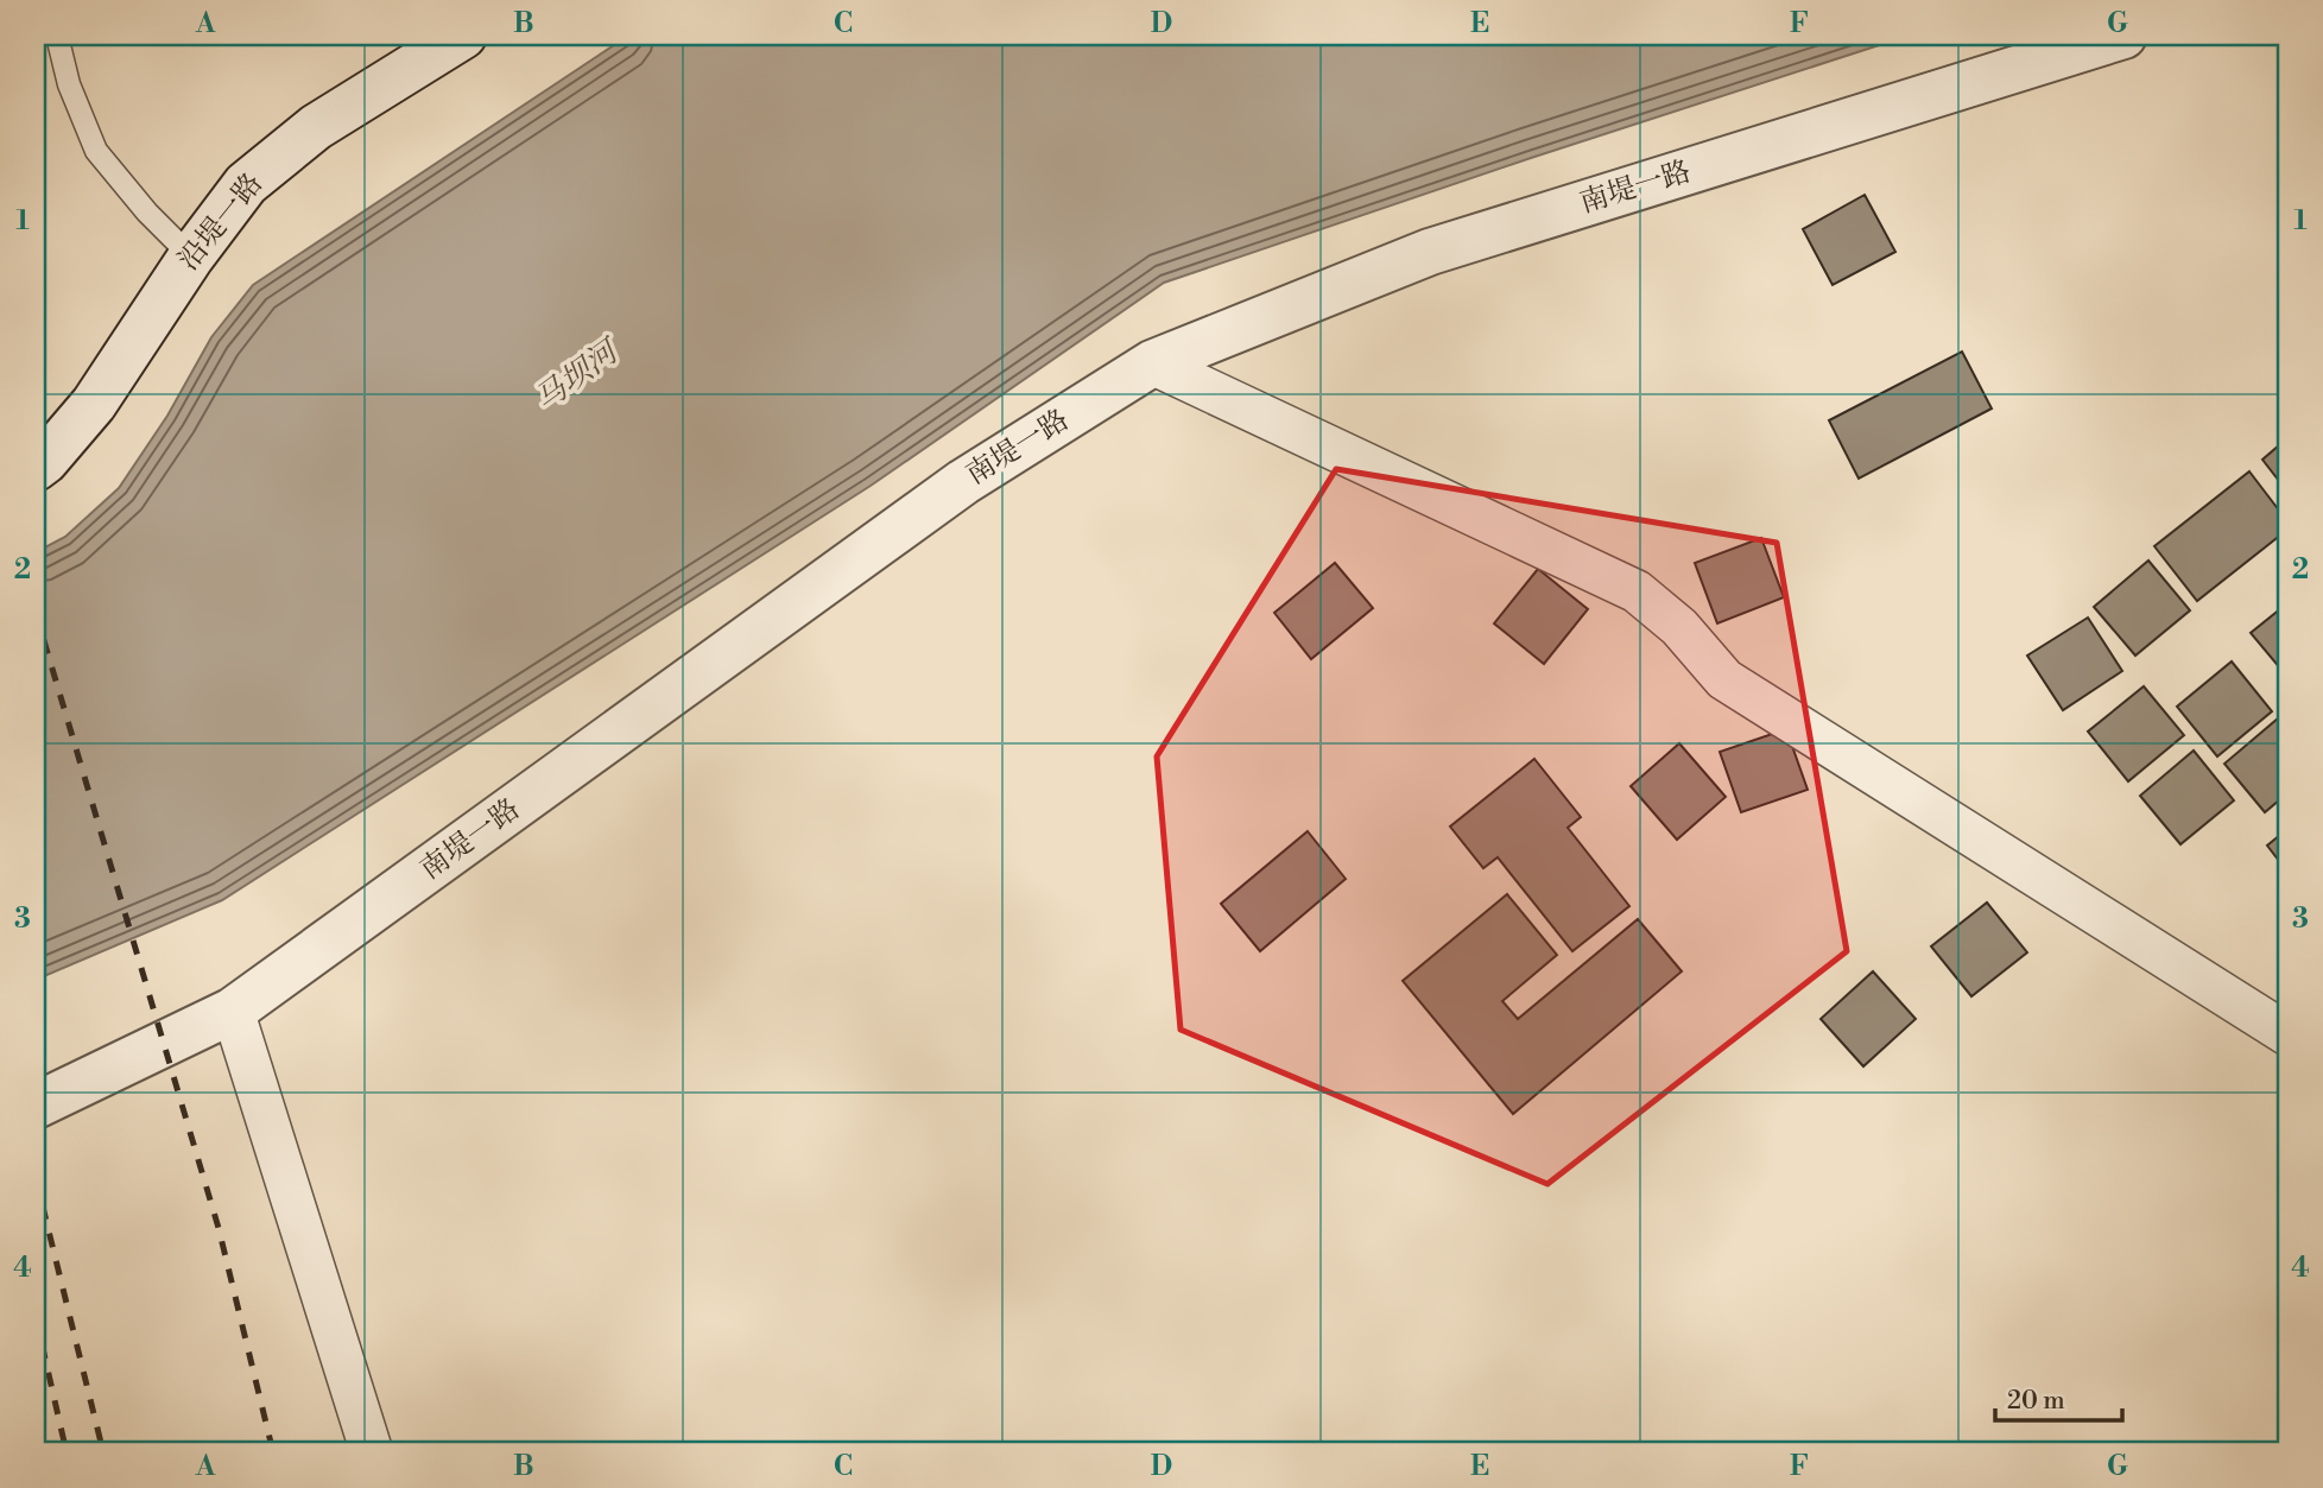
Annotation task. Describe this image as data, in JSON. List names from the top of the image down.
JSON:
{
  "streets": {
    "street": ["南堤一路", "沿堤一路"]
  },
  "water": ["马坝河"],
  "scale_bar": "20 m",
  "grid": {
    "columns": [
      "A",
      "B",
      "C",
      "D",
      "E",
      "F",
      "G"
    ],
    "rows": [
      "1",
      "2",
      "3",
      "4"
    ]
  }
}
